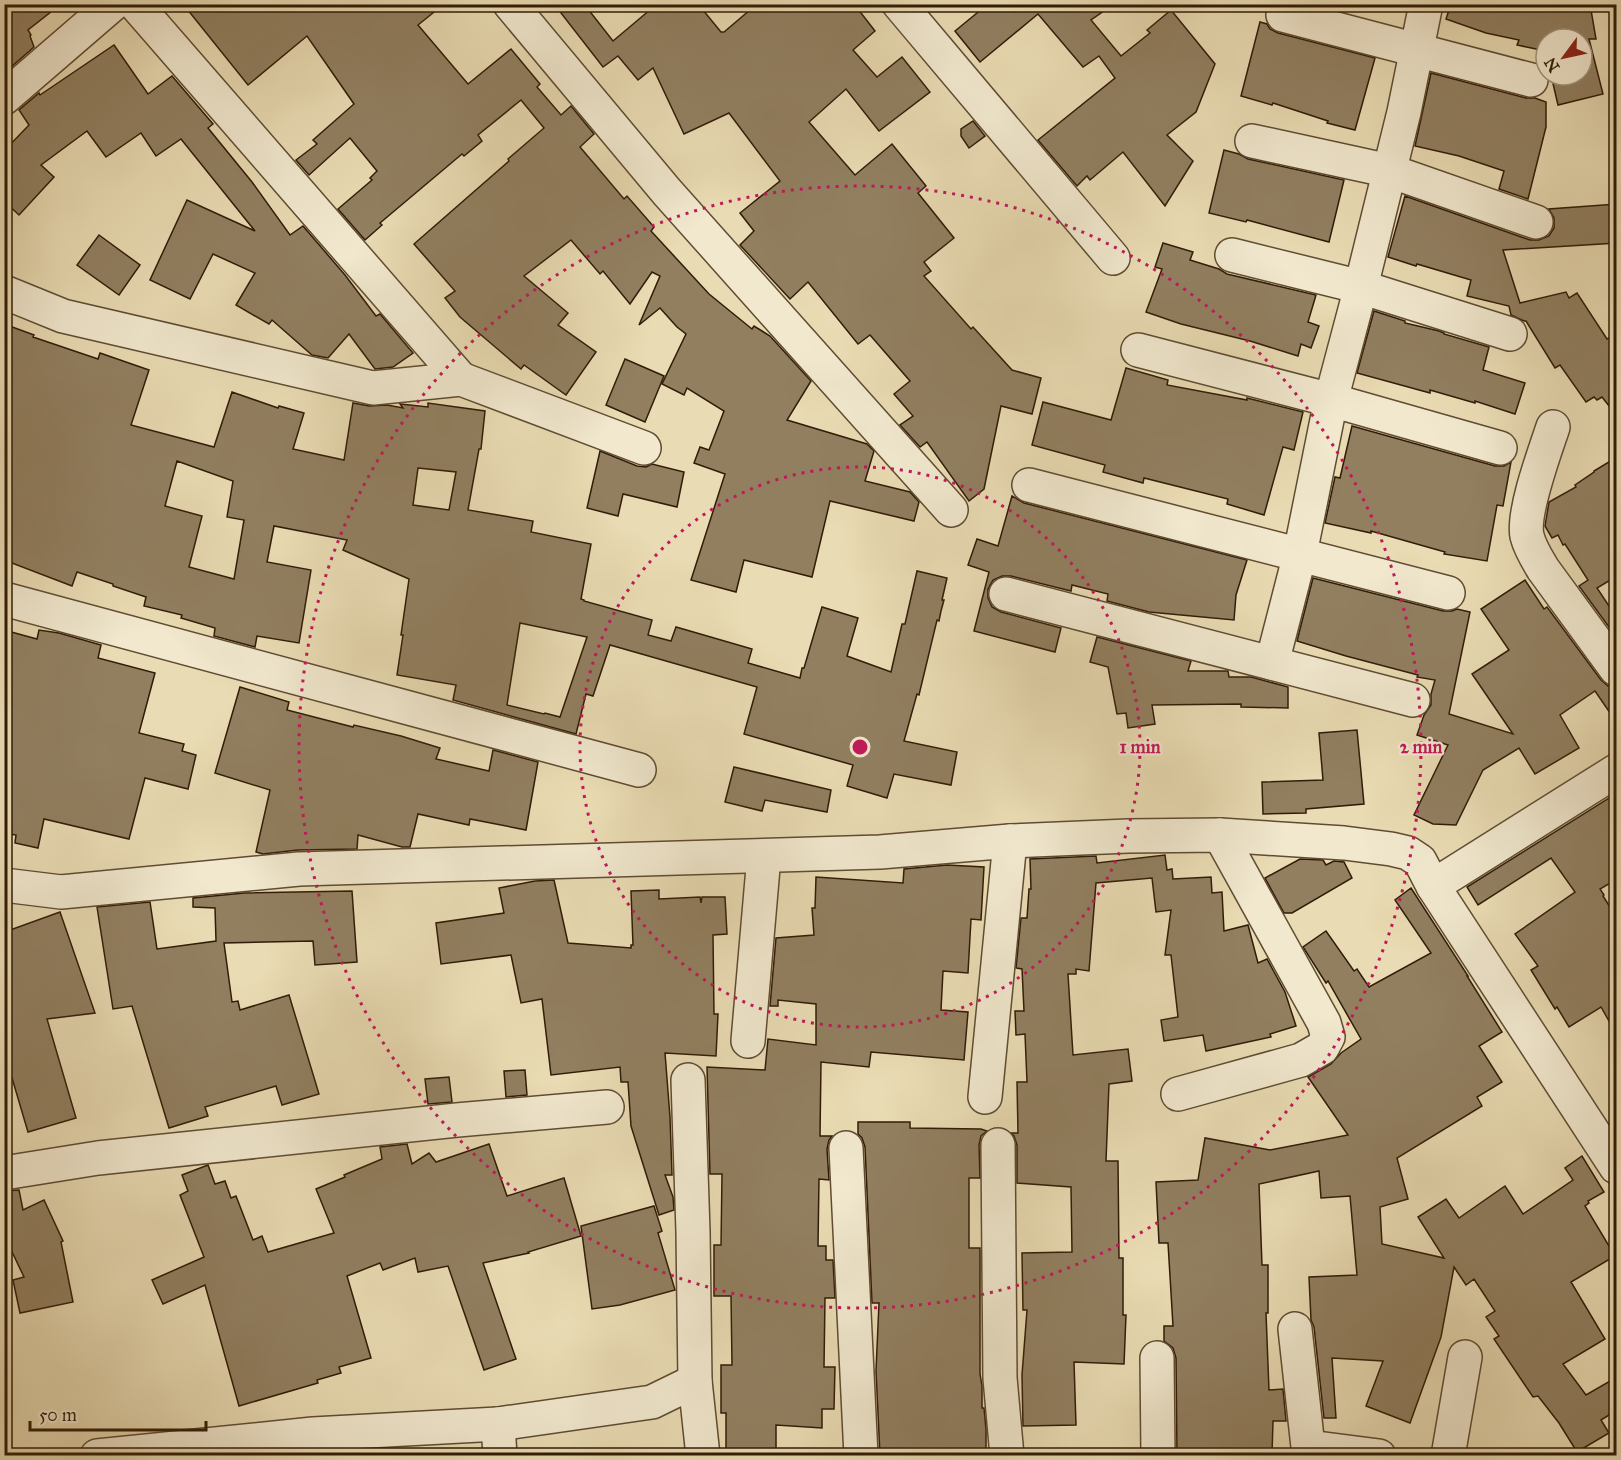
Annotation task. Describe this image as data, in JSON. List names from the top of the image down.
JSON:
{
  "scale_bar": "50 m",
  "north": "bottom left",
  "rings": ["1 min", "2 min"]
}
